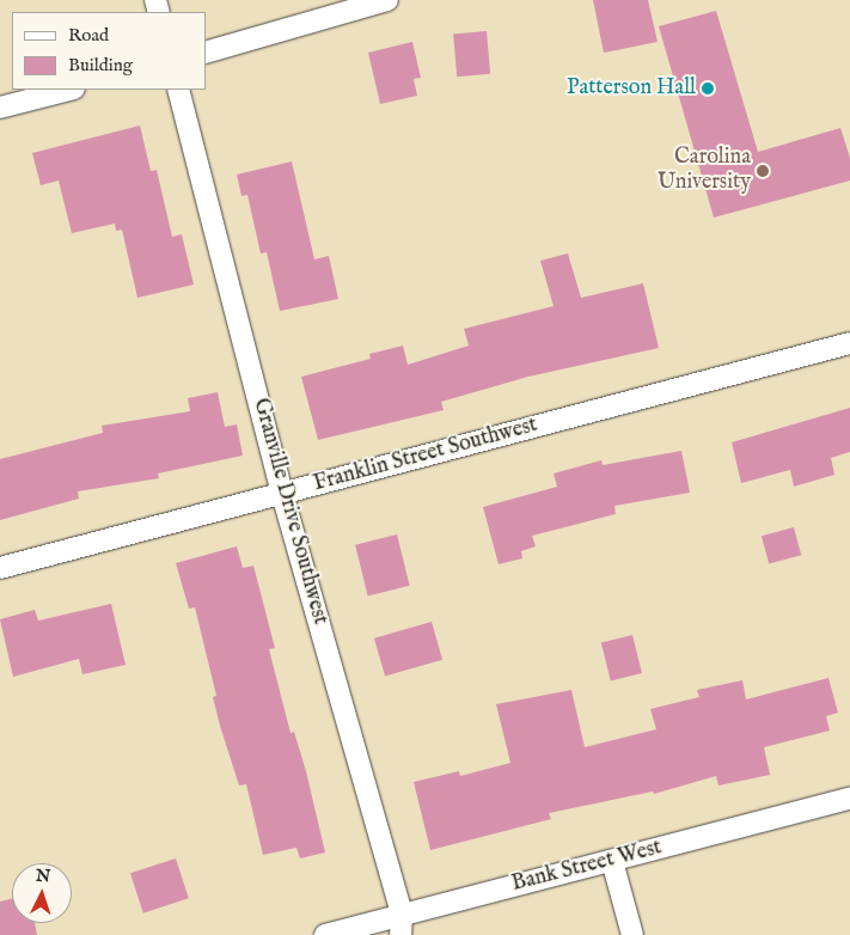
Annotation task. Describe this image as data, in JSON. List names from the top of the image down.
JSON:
{
  "streets": {
    "street": ["Franklin Street Southwest", "Granville Drive Southwest", "Bank Street West"]
  },
  "crossings": [
    ["Franklin Street Southwest", "Granville Drive Southwest"],
    ["Granville Drive Southwest", "Bank Street West"]
  ],
  "places": ["Patterson Hall", "Carolina University"],
  "legend": ["Road", "Building"],
  "north": "top"
}
